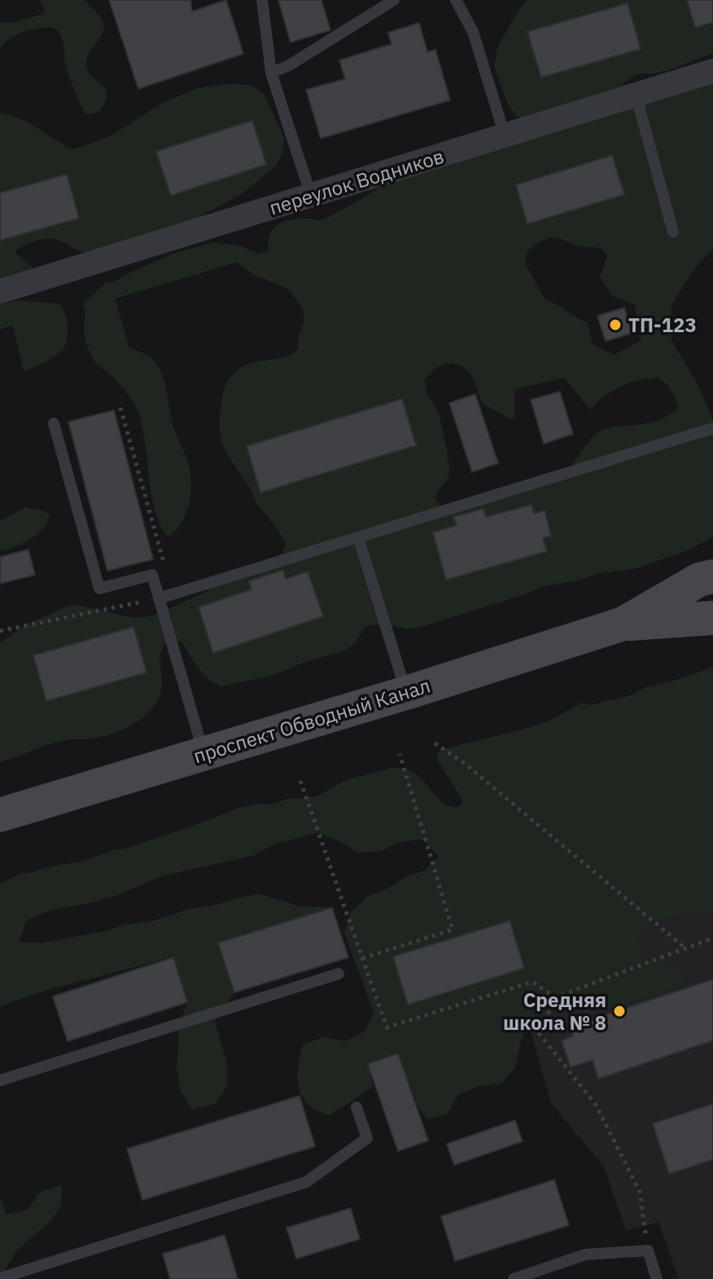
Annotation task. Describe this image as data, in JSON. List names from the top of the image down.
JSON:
{
  "streets": {
    "main road": ["проспект Обводный Канал"],
    "street": ["переулок Водников"]
  },
  "places": ["ТП-123", "Средняя школа № 8"]
}
